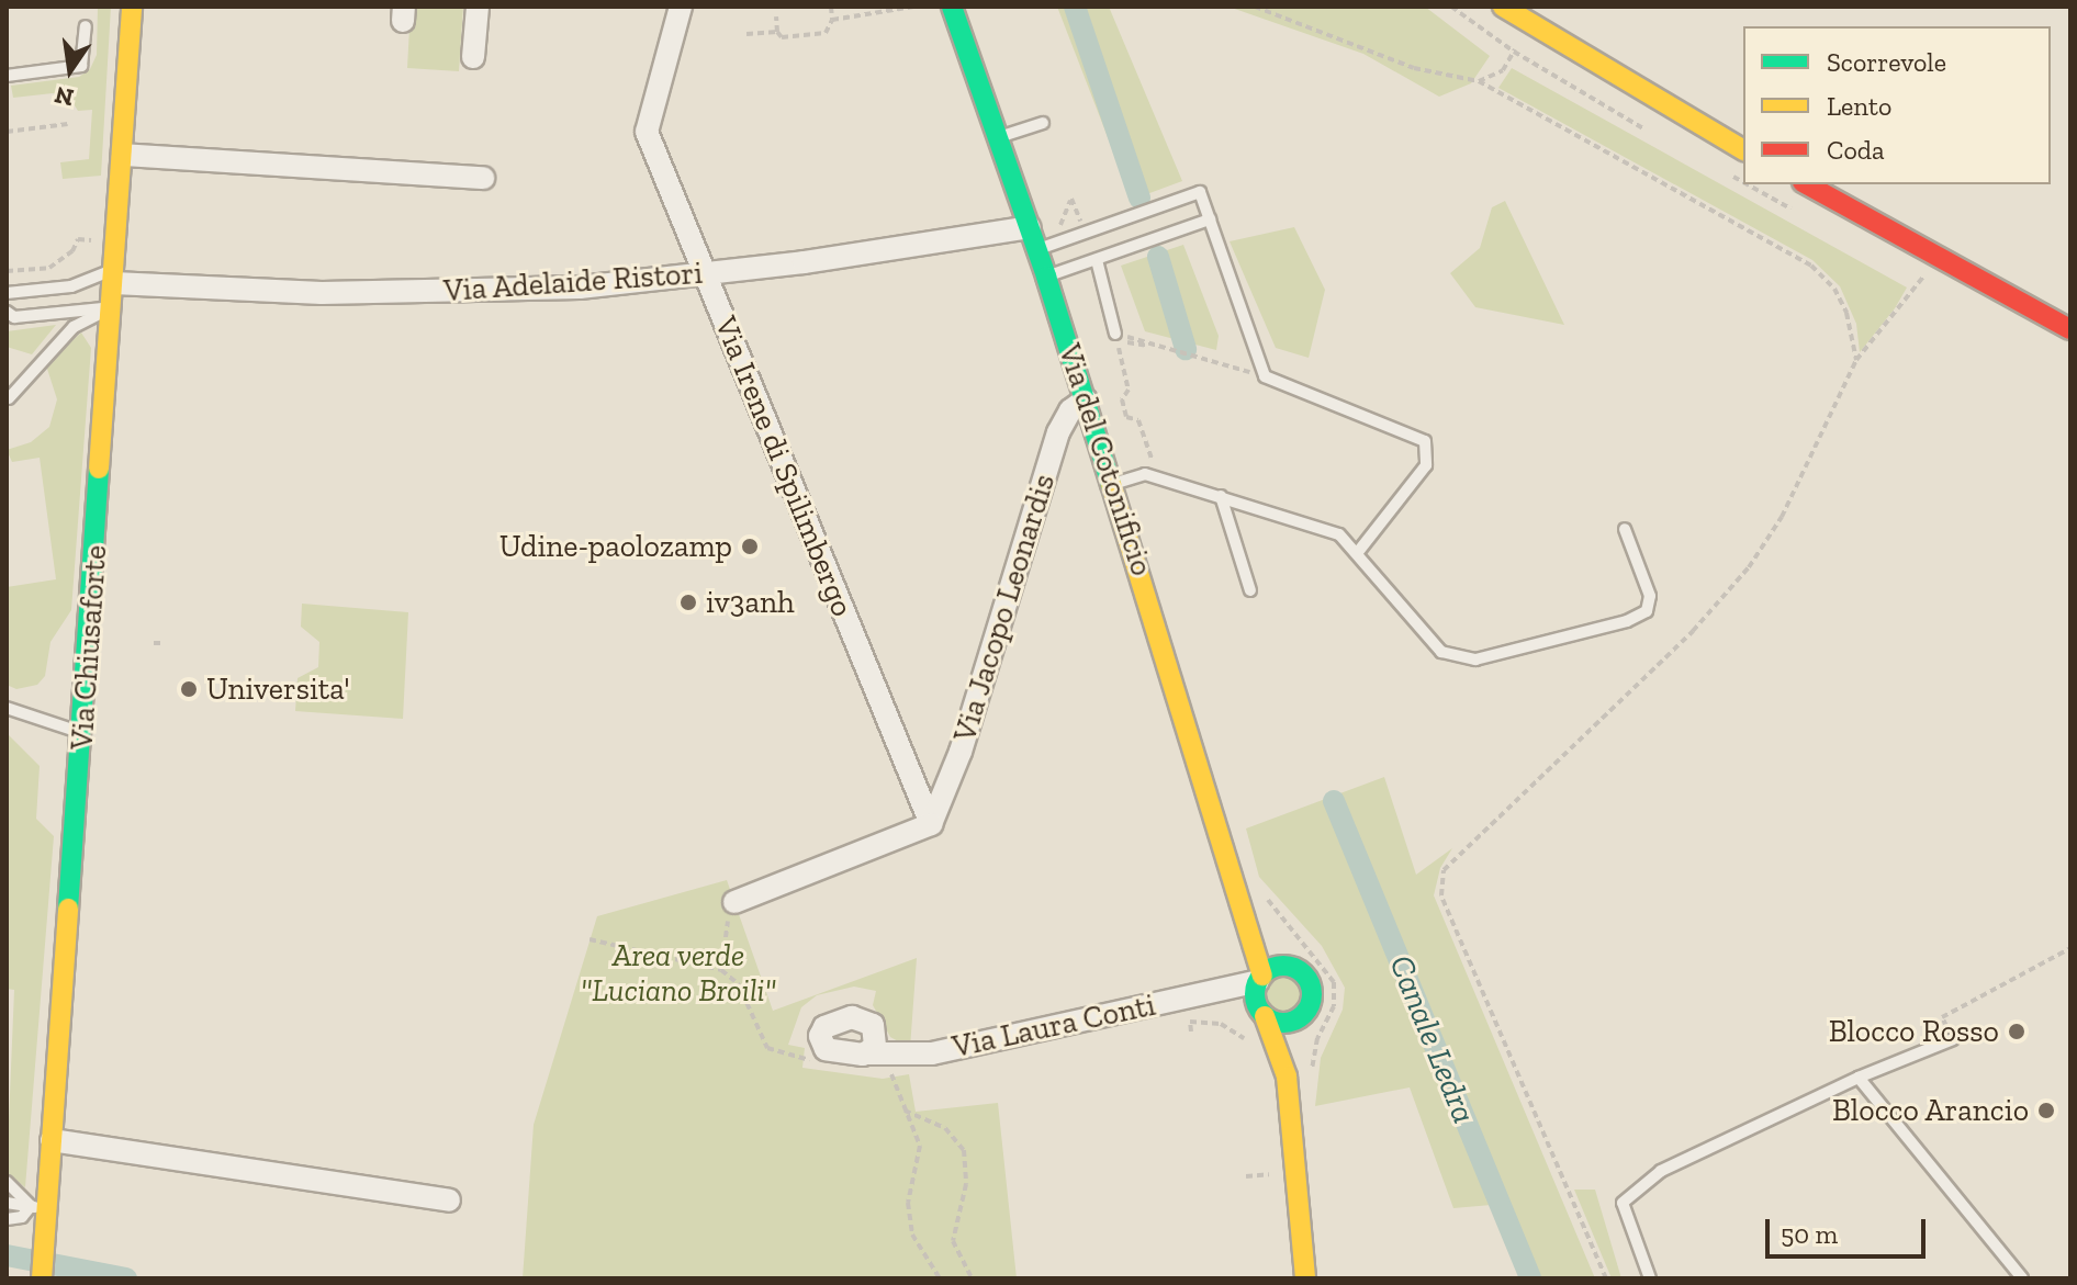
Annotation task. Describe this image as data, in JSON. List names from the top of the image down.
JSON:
{
  "streets": {
    "main road": ["Via del Cotonificio", "Via Chiusaforte"],
    "street": [
      "Via Adelaide Ristori",
      "Via Irene di Spilimbergo",
      "Via Jacopo Leonardis",
      "Via Laura Conti"
    ]
  },
  "crossings": [
    ["Via Adelaide Ristori", "Via del Cotonificio"],
    ["Via Adelaide Ristori", "Via Irene di Spilimbergo"],
    ["Via Adelaide Ristori", "Via Chiusaforte"],
    ["Via del Cotonificio", "Via Jacopo Leonardis"],
    ["Via del Cotonificio", "Via Laura Conti"],
    ["Via Irene di Spilimbergo", "Via Jacopo Leonardis"]
  ],
  "water": ["Canale Ledra"],
  "parks": ["Area verde \"Luciano Broili\""],
  "places": [
    "Udine-paolozamp",
    "iv3anh",
    "Universita'",
    "Blocco Rosso",
    "Blocco Arancio"
  ],
  "legend": ["Scorrevole", "Lento", "Coda"],
  "scale_bar": "50 m",
  "north": "bottom"
}
